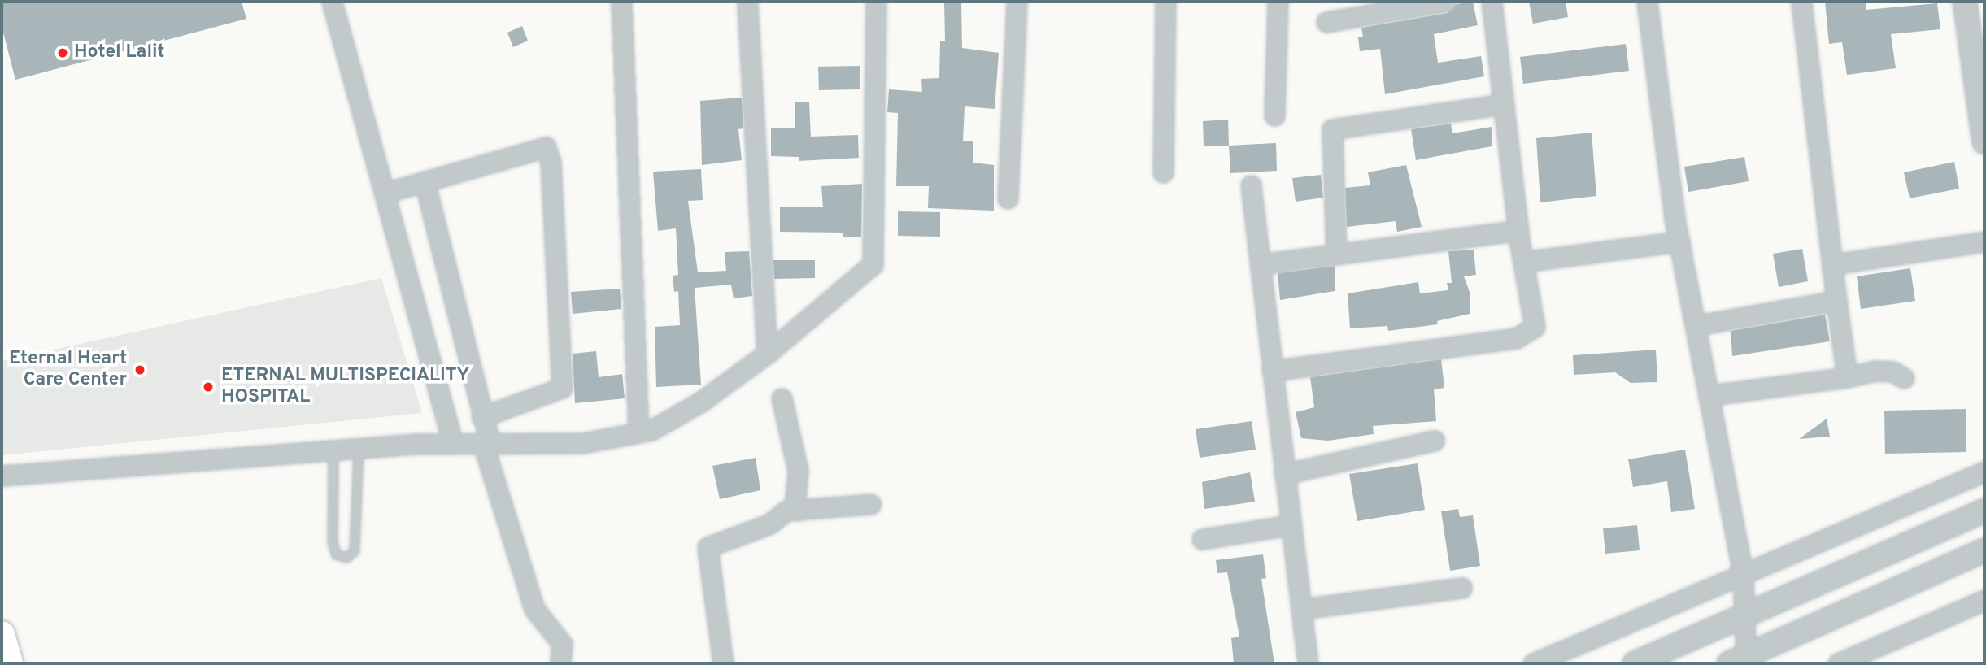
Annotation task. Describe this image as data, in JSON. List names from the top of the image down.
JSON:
{
  "places": ["Hotel Lalit", "Eternal Heart Care Center", "ETERNAL MULTISPECIALITY HOSPITAL"]
}
